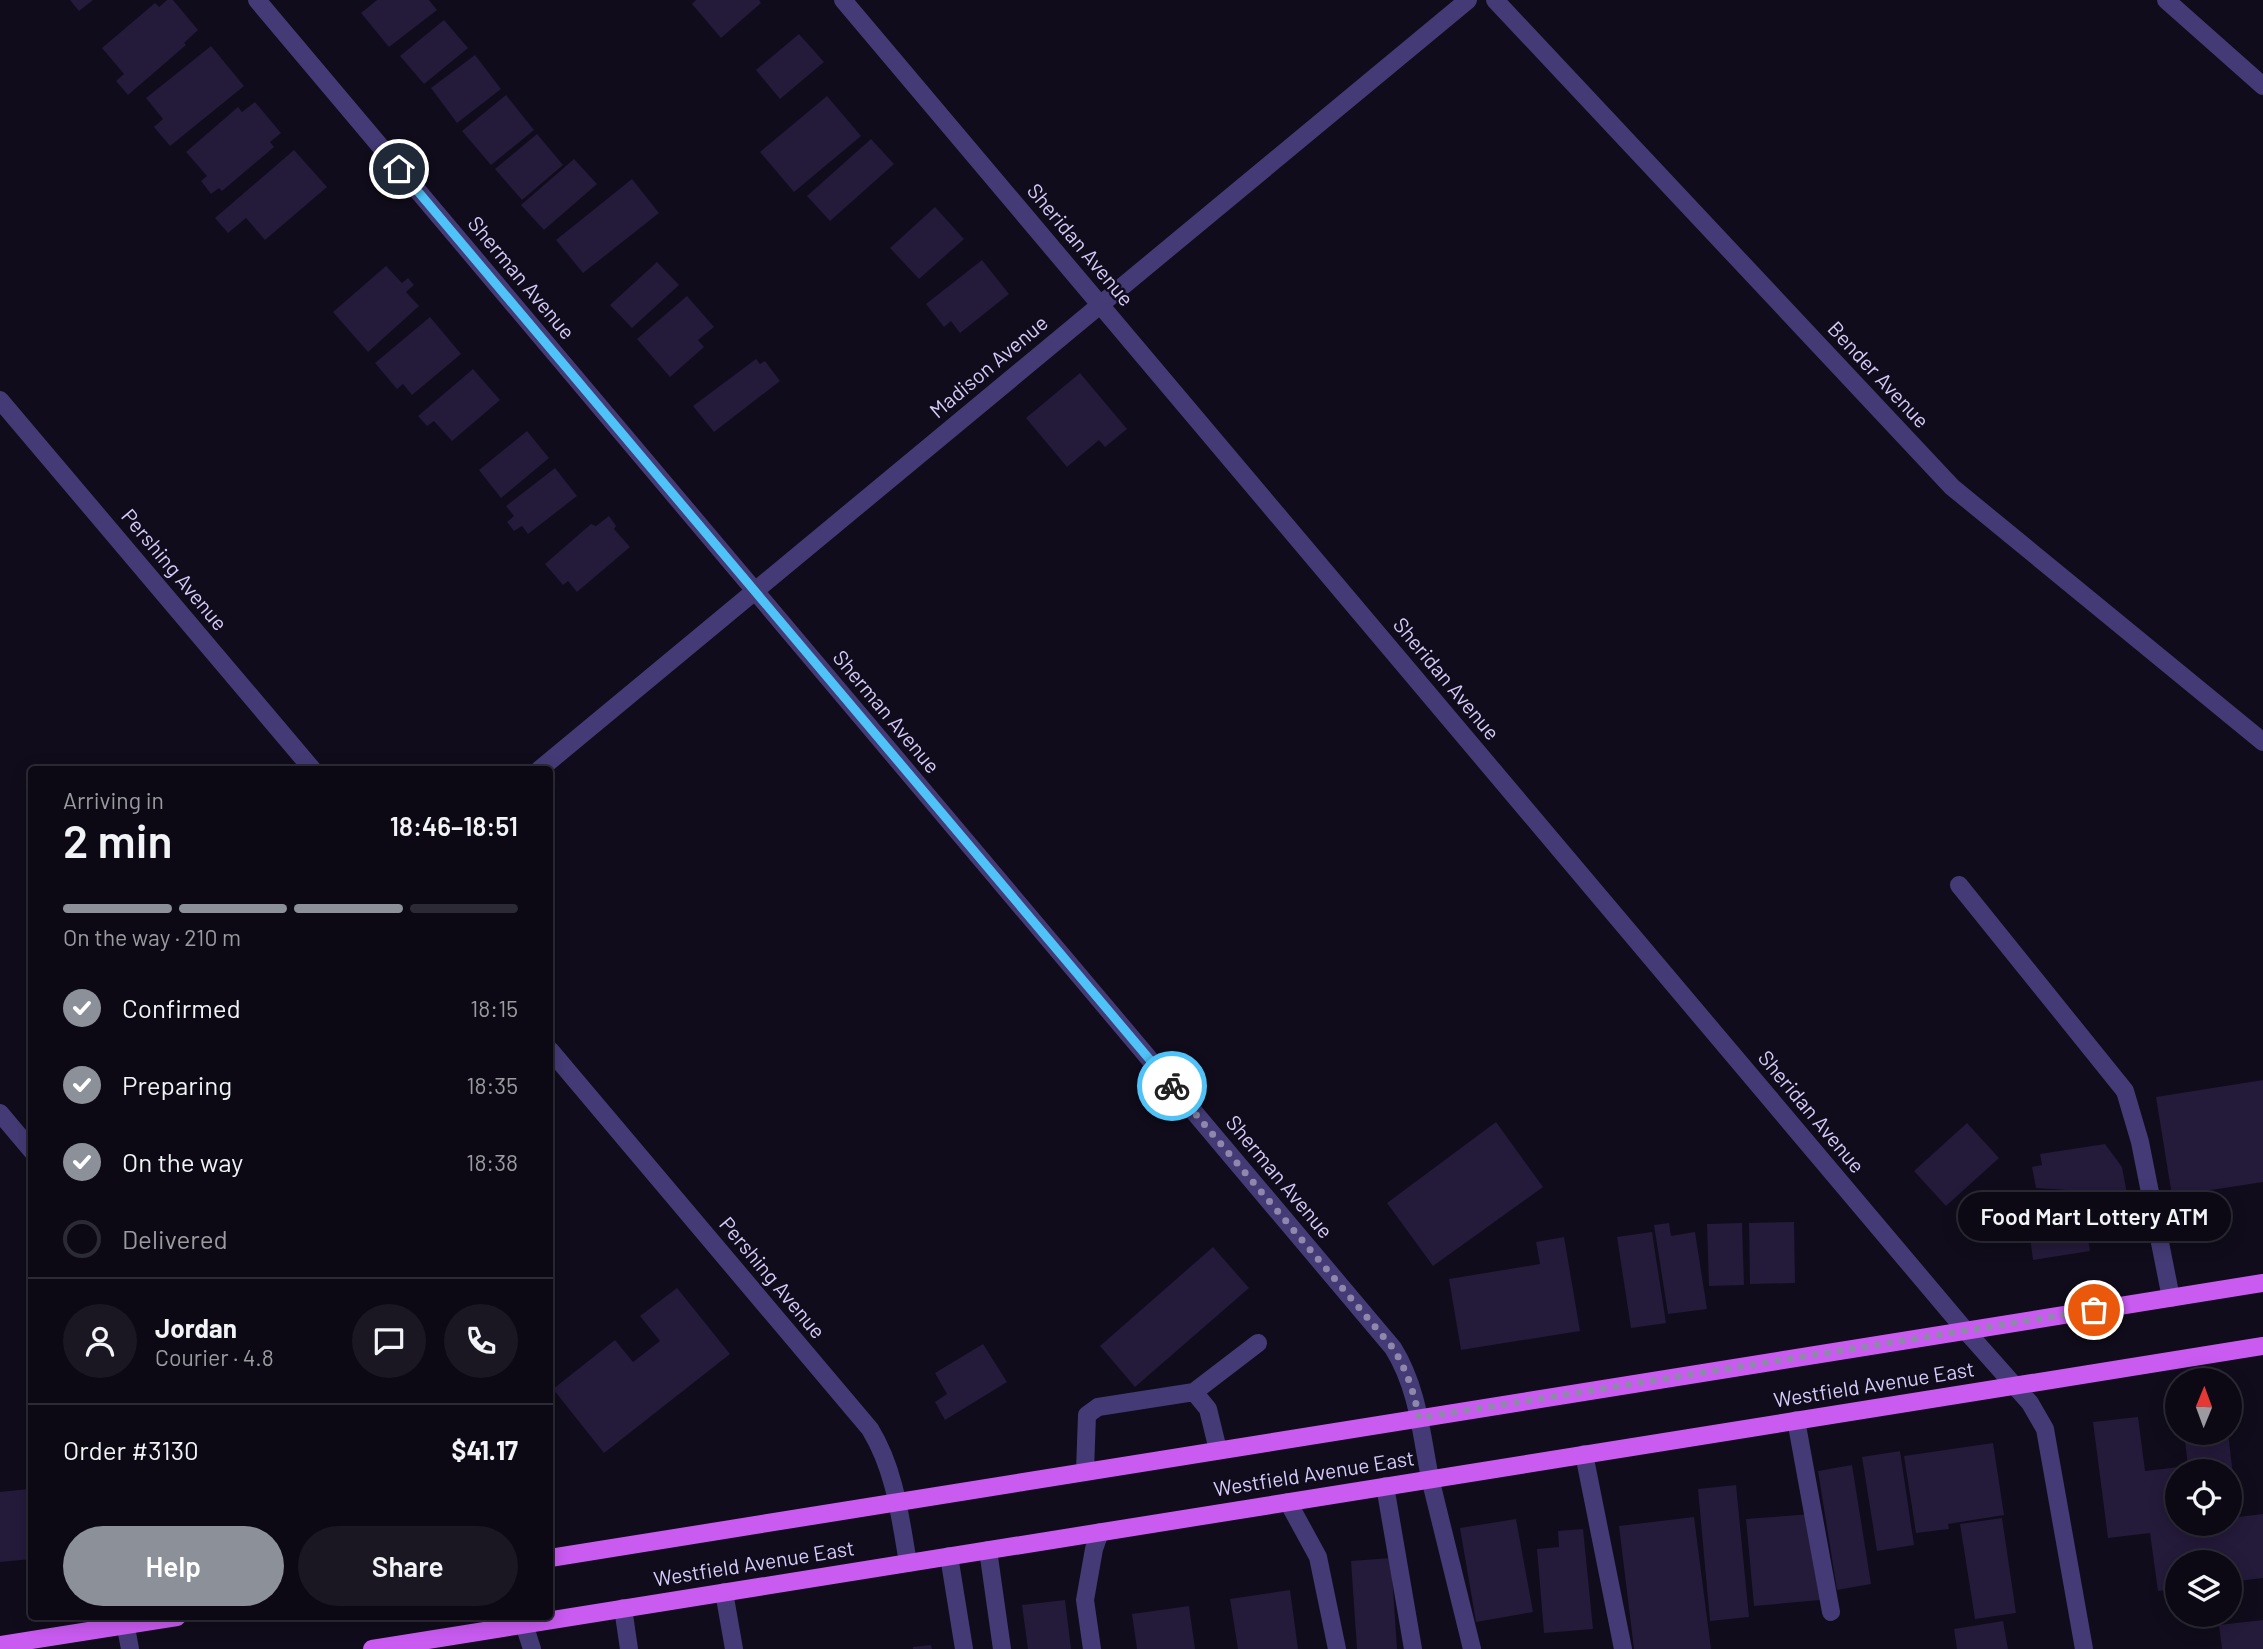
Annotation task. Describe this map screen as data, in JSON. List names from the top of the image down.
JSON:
{
  "streets": {
    "main road": ["Westfield Avenue East"],
    "street": [
      "Sheridan Avenue",
      "Sherman Avenue",
      "Madison Avenue",
      "Bender Avenue",
      "Pershing Avenue"
    ]
  },
  "crossings": [
    ["Sheridan Avenue", "Madison Avenue"],
    ["Sheridan Avenue", "Westfield Avenue East"],
    ["Sherman Avenue", "Madison Avenue"],
    ["Sherman Avenue", "Westfield Avenue East"],
    ["Pershing Avenue", "Westfield Avenue East"]
  ],
  "places": ["Food Mart Lottery ATM"],
  "north": "top",
  "page": {
    "heading": ["2 min", "Arriving in", "18:46–18:51"],
    "panel": [
      "Jordan",
      "Courier · 4.8",
      "Order #3130",
      "$41.17"
    ],
    "bar": "On the way · 210 m",
    "list": [
      ["Confirmed", "18:15"],
      ["Preparing", "18:35"],
      ["On the way", "18:38"],
      "Delivered"
    ],
    "bubble": "Food Mart Lottery ATM",
    "buttons": ["Help", "Share"]
  }
}
